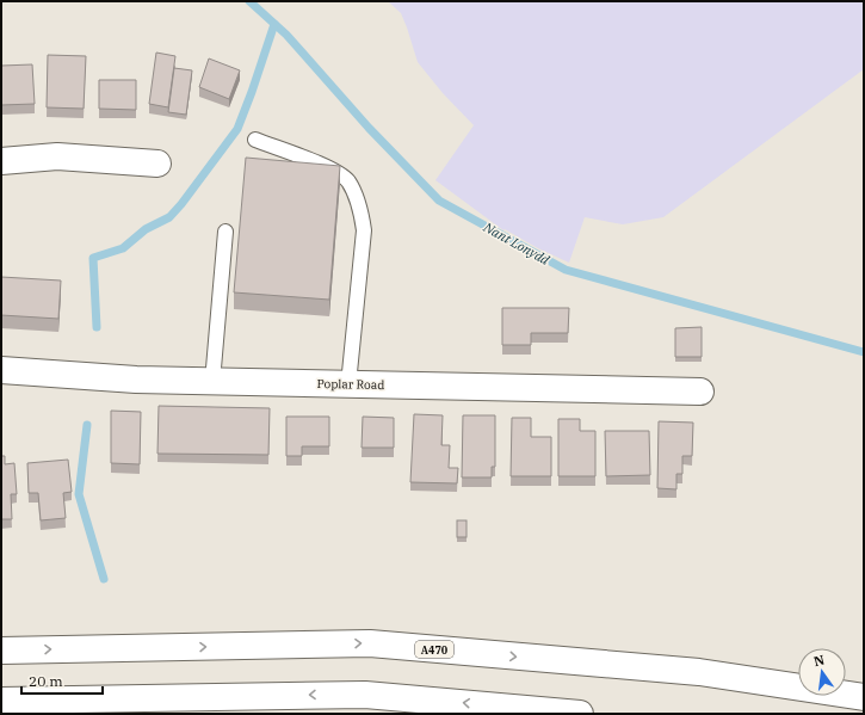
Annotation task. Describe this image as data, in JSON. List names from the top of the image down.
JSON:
{
  "streets": {
    "main road": ["Poplar Road", "A470"]
  },
  "water": ["Nant Lonydd"],
  "scale_bar": "20 m",
  "north": "top"
}
